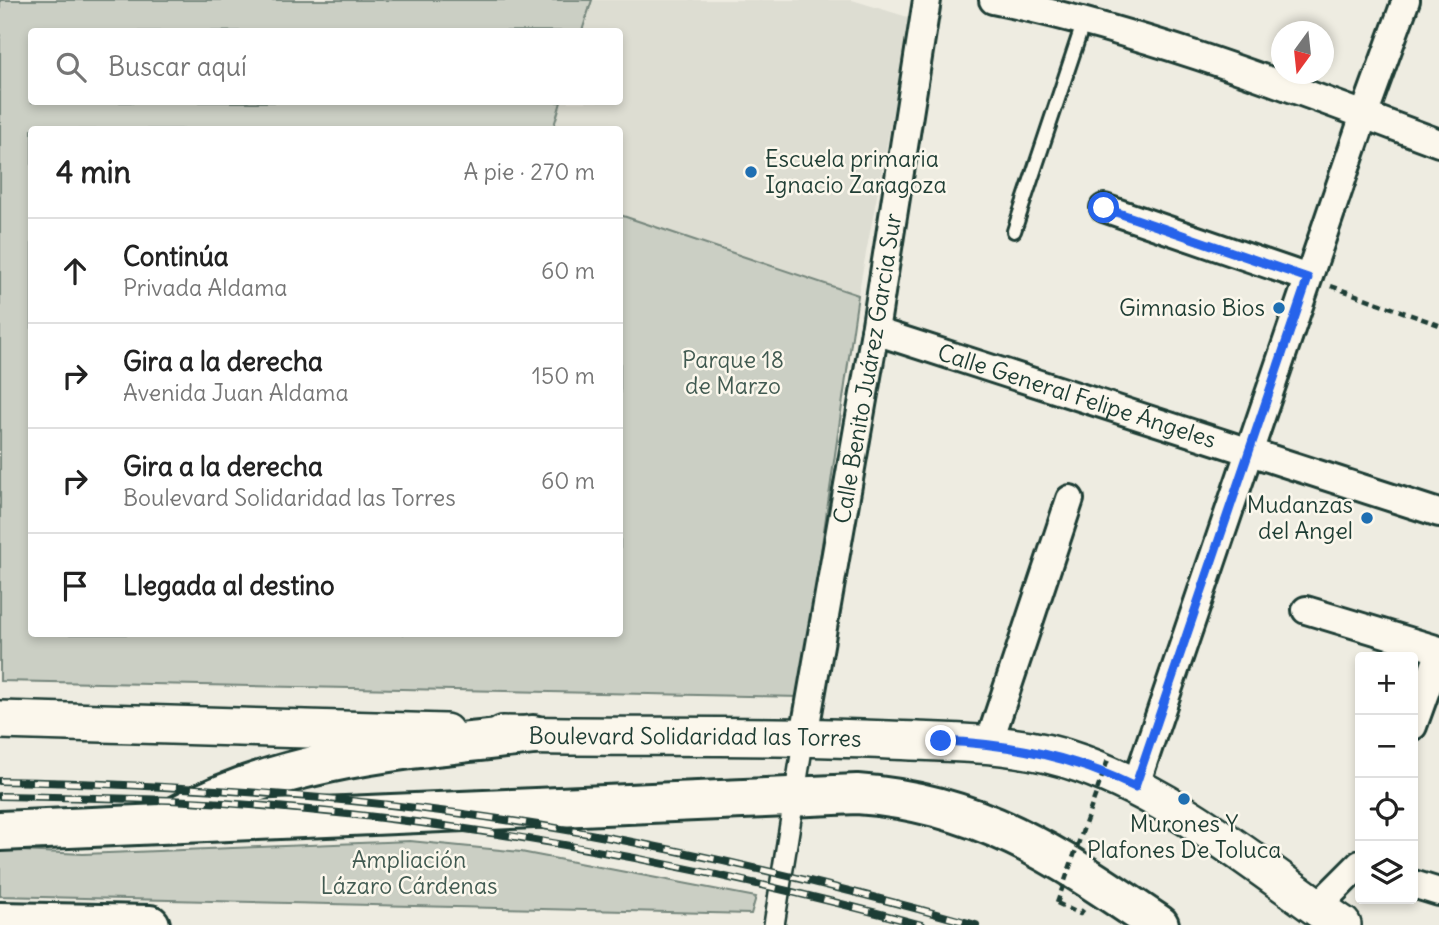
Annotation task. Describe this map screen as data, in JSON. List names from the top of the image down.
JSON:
{
  "streets": {
    "main road": ["Boulevard Solidaridad las Torres"],
    "street": ["Calle Benito Juárez Garcia Sur", "Calle General Felipe Ángeles"]
  },
  "crossings": [
    ["Calle Benito Juárez Garcia Sur", "Calle General Felipe Ángeles"],
    ["Calle Benito Juárez Garcia Sur", "Boulevard Solidaridad las Torres"]
  ],
  "parks": ["Parque 18 de Marzo", "Ampliación Lázaro Cárdenas"],
  "places": [
    "Escuela primaria Ignacio Zaragoza",
    "Gimnasio Bios",
    "Mudanzas del Angel",
    "Murones Y Plafones De Toluca"
  ],
  "north": "bottom",
  "page": {
    "search": "Buscar aquí",
    "heading": ["4 min", "A pie · 270 m"],
    "list": [
      ["Continúa", "Privada Aldama", "60 m"],
      ["Gira a la derecha", "Avenida Juan Aldama", "150 m"],
      ["Gira a la derecha", "Boulevard Solidaridad las Torres", "60 m"],
      "Llegada al destino"
    ],
    "map_buttons": ["+", "−"]
  }
}
